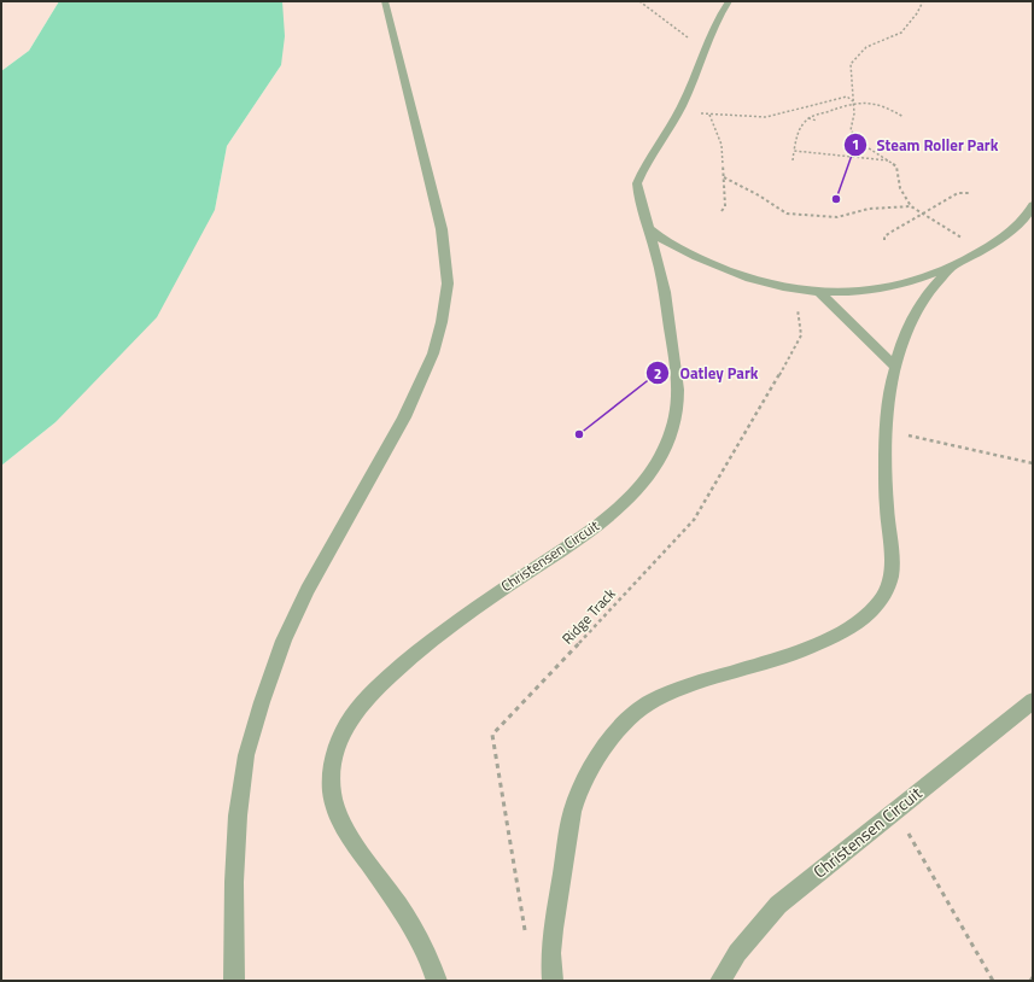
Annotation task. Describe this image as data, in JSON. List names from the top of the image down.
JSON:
{
  "streets": {
    "street": ["Christensen Circuit"],
    "path": ["Ridge Track"]
  },
  "places": ["Steam Roller Park", "Oatley Park"]
}
